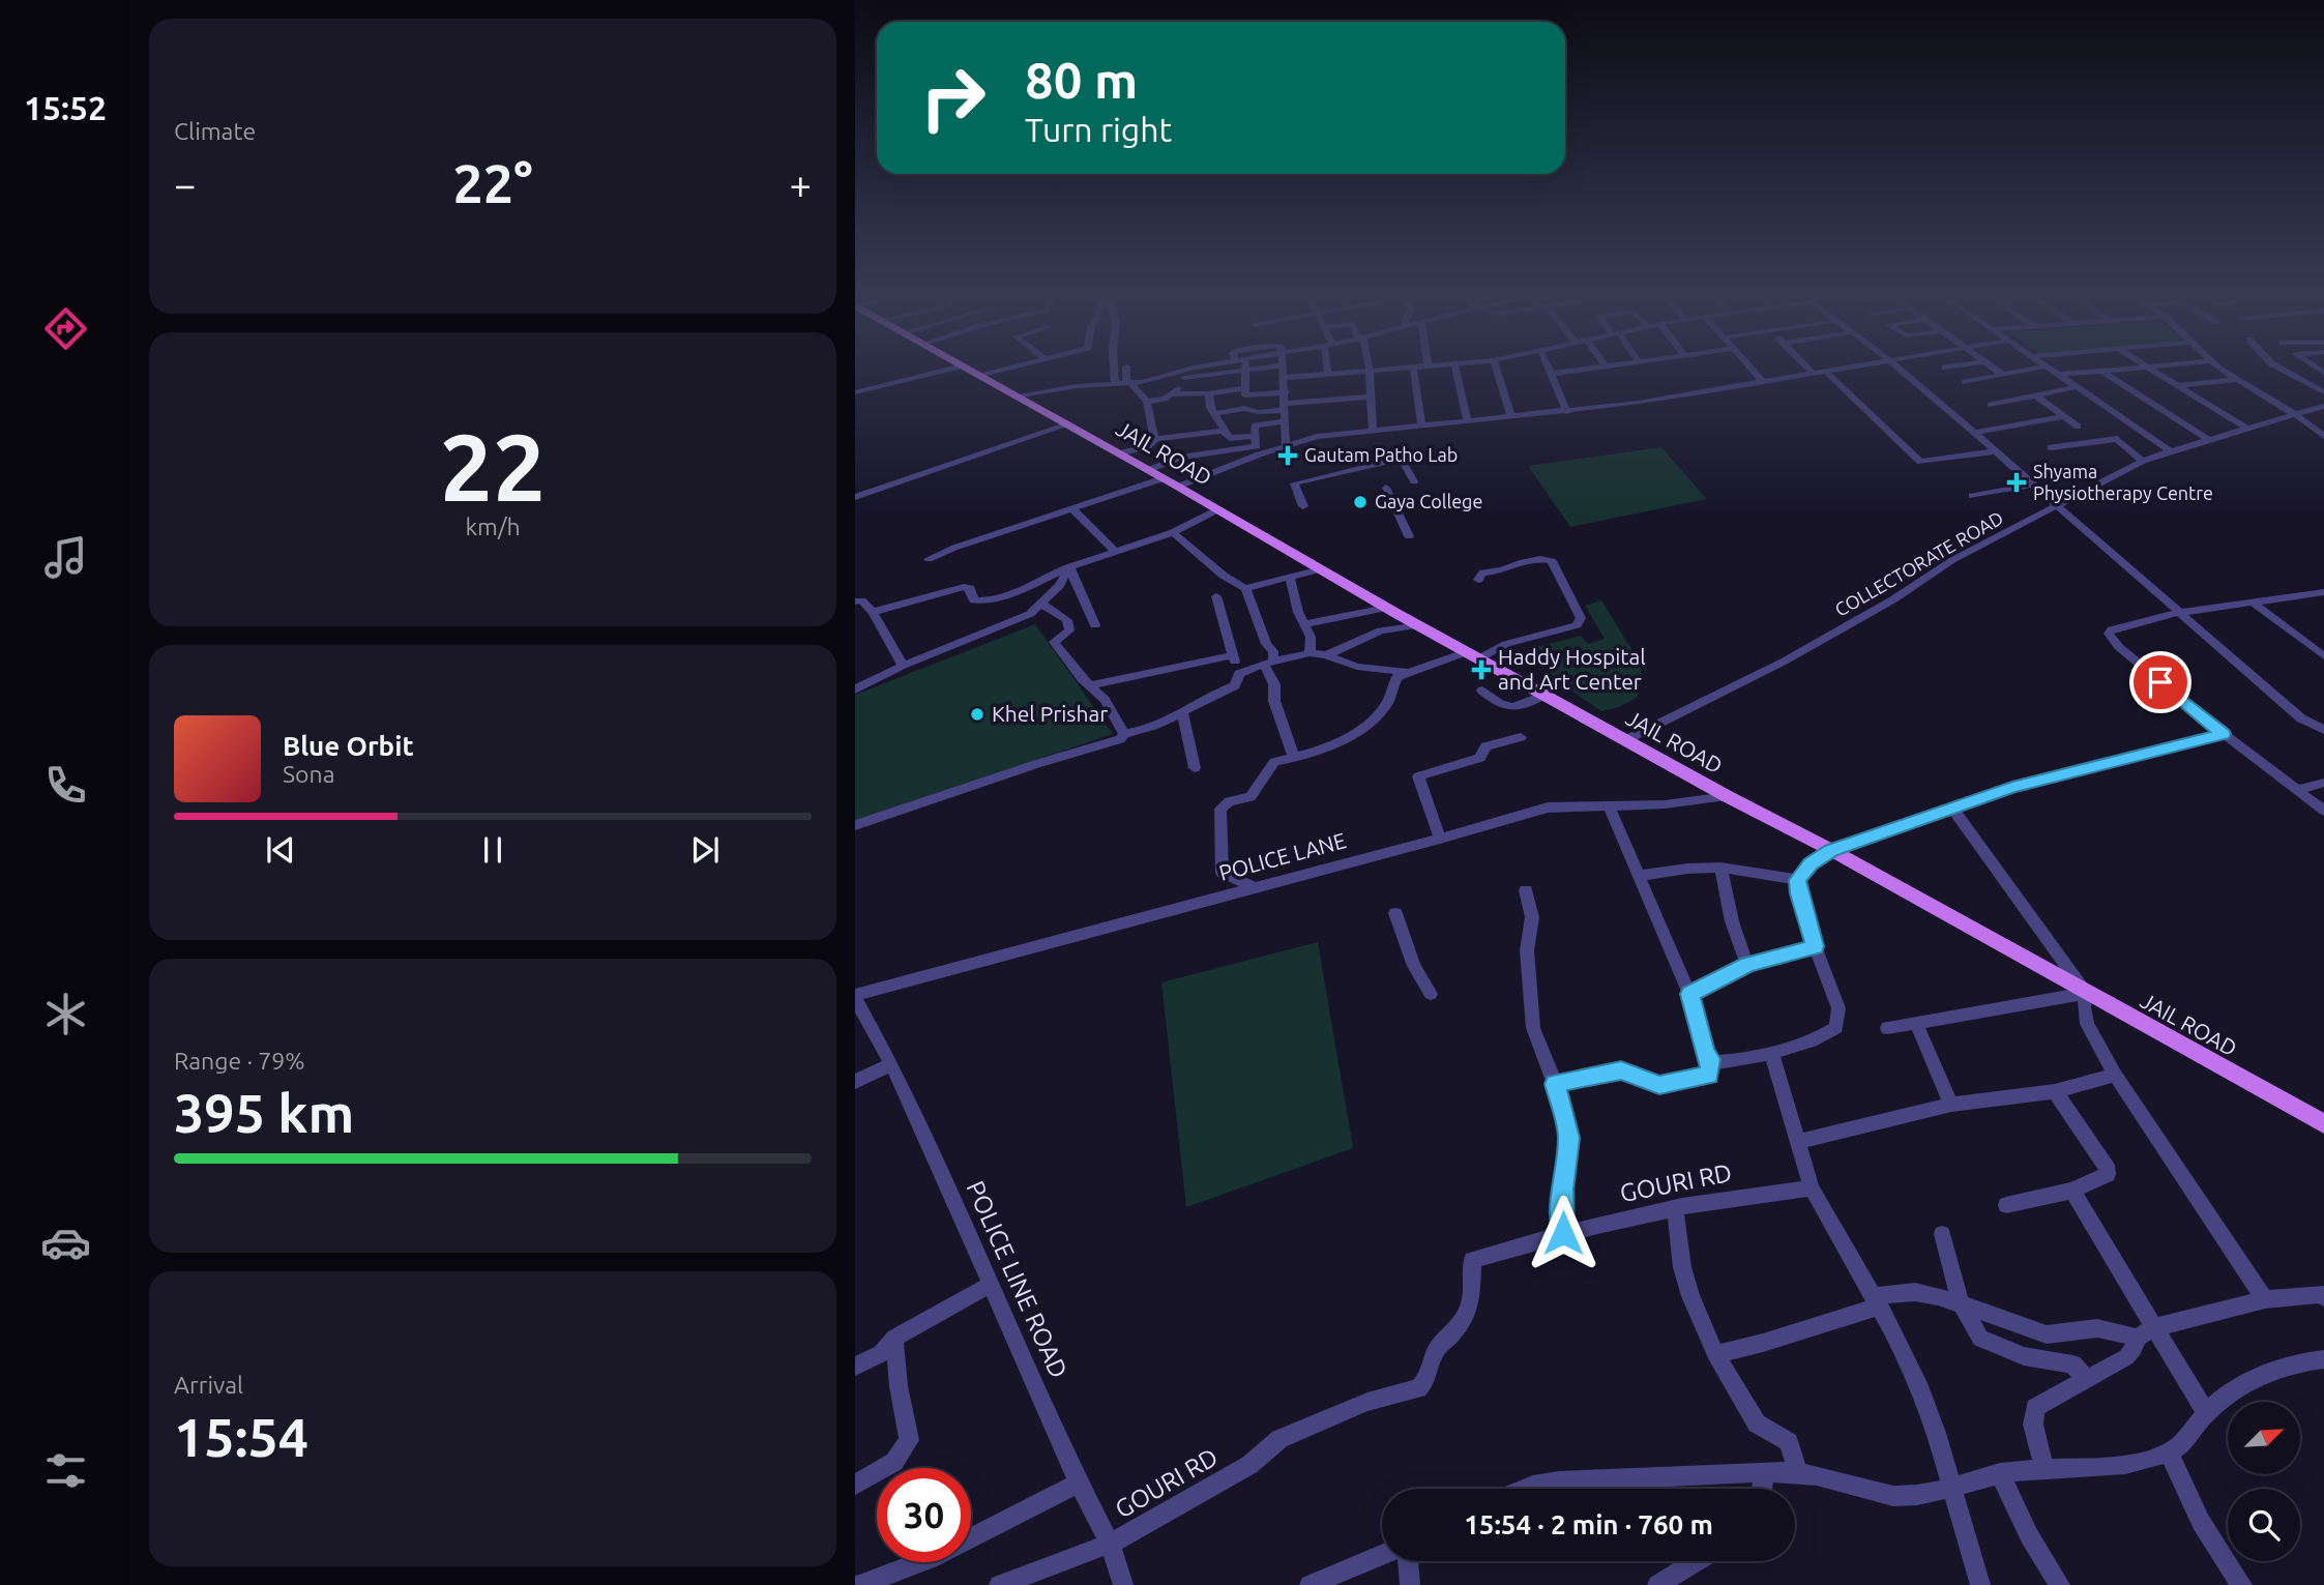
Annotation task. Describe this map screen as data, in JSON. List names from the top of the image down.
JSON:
{
  "streets": {
    "main road": ["JAIL ROAD"],
    "street": [
      "COLLECTORATE ROAD",
      "POLICE LANE",
      "GOURI RD",
      "POLICE LINE ROAD"
    ]
  },
  "crossings": [
    ["JAIL ROAD", "COLLECTORATE ROAD"],
    ["JAIL ROAD", "POLICE LANE"],
    ["POLICE LANE", "POLICE LINE ROAD"],
    ["GOURI RD", "POLICE LINE ROAD"]
  ],
  "places": {
    "health": ["Gautam Patho Lab", "Shyama Physiotherapy Centre", "Haddy Hospital and Art Center"],
    "other": ["Gaya College", "Khel Prishar"]
  },
  "north": "top right",
  "page": {
    "tabs": "15:52",
    "tile": [
      "Climate",
      ["22", "km/h"],
      ["Range · 79%", "395 km"],
      ["Arrival", "15:54"]
    ],
    "turn": ["80 m", "Turn right"],
    "heat": ["−", "22°", "+"],
    "song": ["Blue Orbit", "Sona"],
    "limit": "30",
    "trip": "15:54 · 2 min · 760 m"
  }
}
